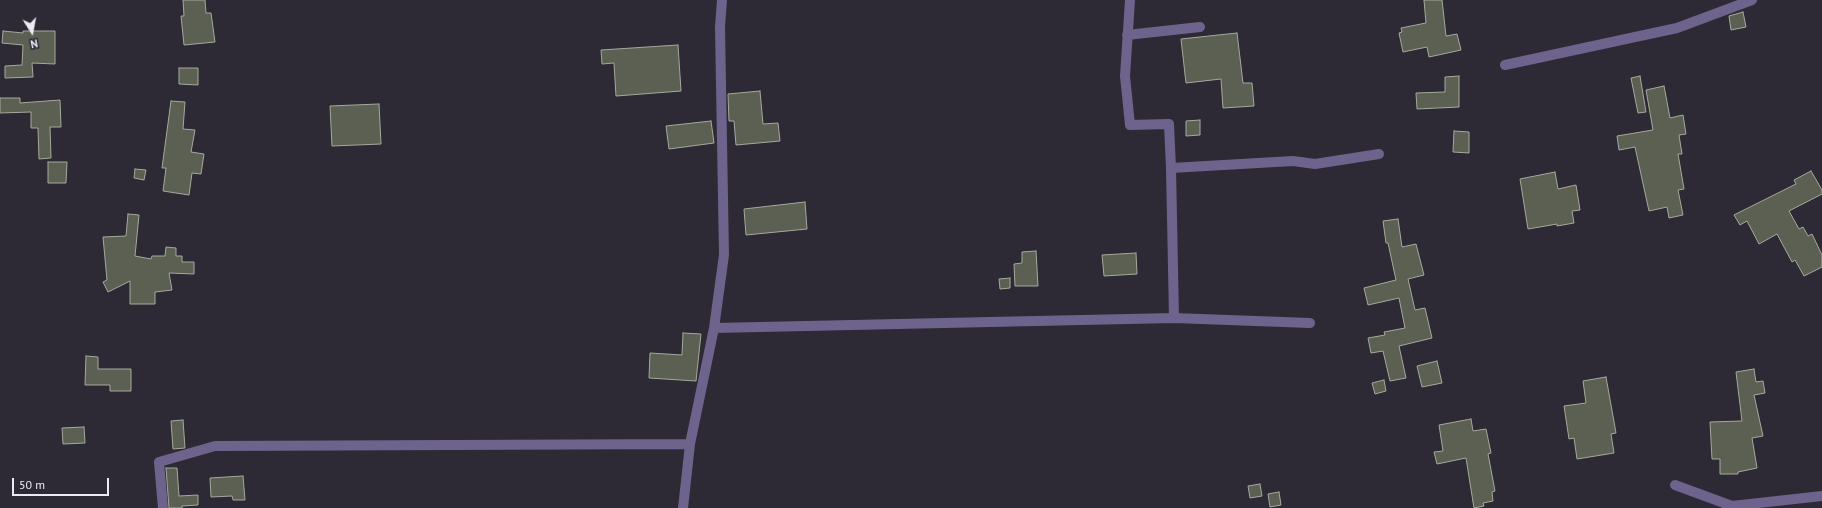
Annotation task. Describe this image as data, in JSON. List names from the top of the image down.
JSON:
{
  "scale_bar": "50 m",
  "north": "bottom"
}
